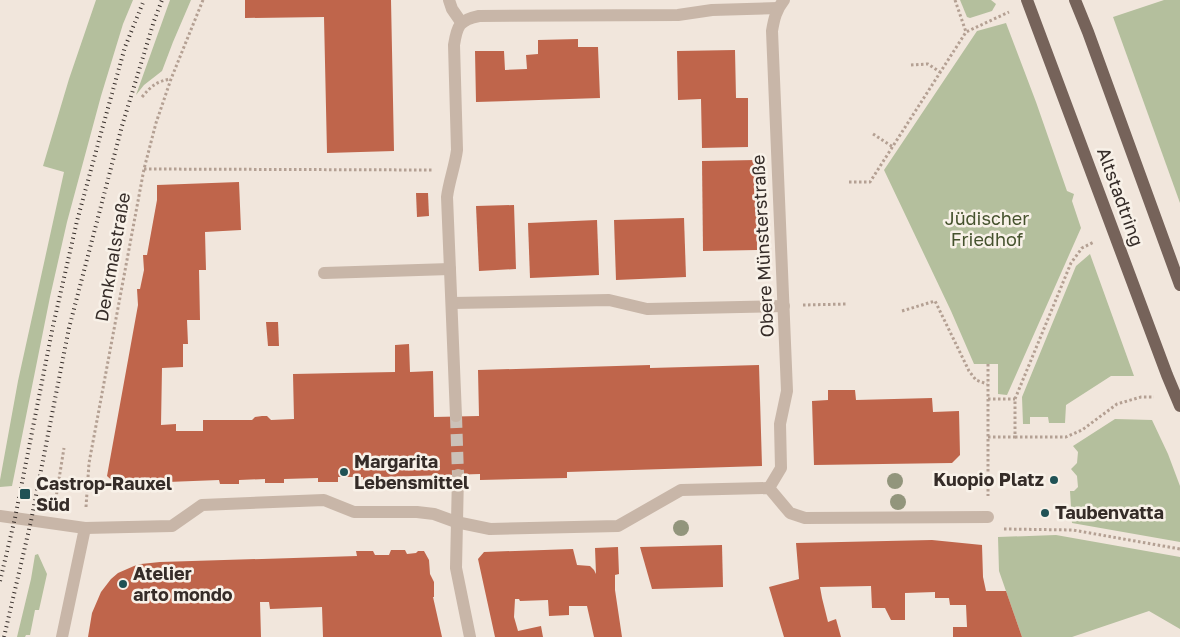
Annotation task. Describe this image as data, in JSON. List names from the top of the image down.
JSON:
{
  "streets": {
    "main road": ["Altstadtring"],
    "street": ["Obere Münsterstraße"],
    "path": ["Denkmalstraße"]
  },
  "parks": ["Jüdischer Friedhof"],
  "places": {
    "other": [
      "Margarita Lebensmittel",
      "Kuopio Platz",
      "Taubenvatta",
      "Atelier arto mondo"
    ],
    "transit": ["Castrop-Rauxel Süd"]
  }
}
